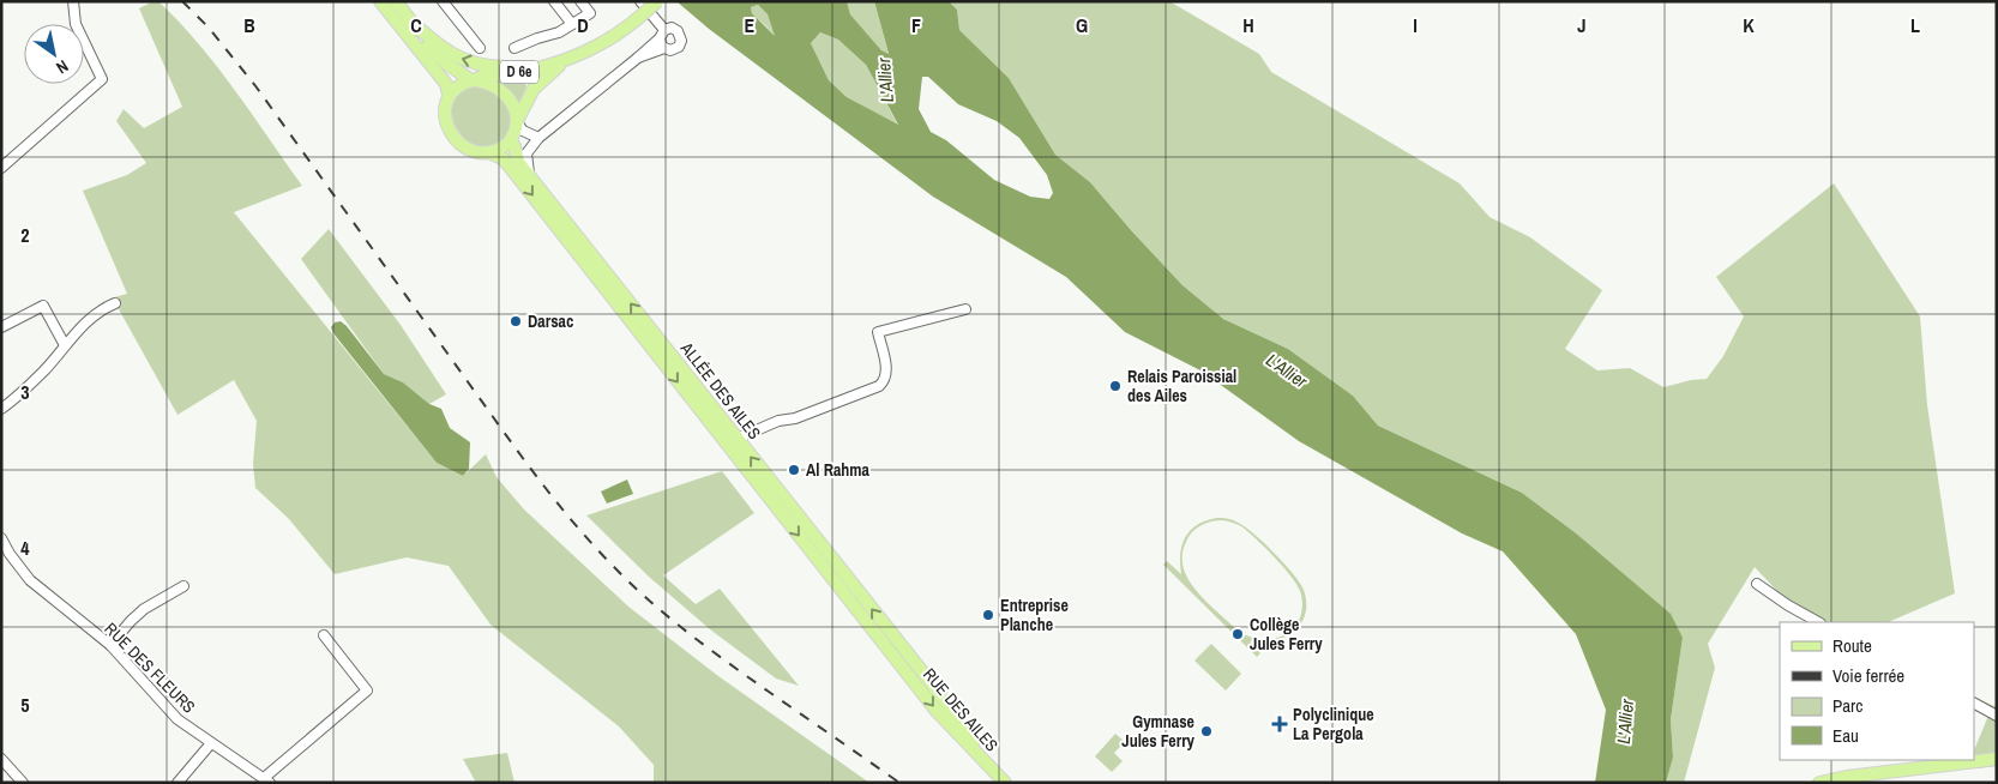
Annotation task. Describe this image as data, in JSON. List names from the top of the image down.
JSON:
{
  "streets": {
    "main road": ["D 6e", "ALLÉE DES AILES", "RUE DES AILES"],
    "street": ["RUE DES FLEURS"]
  },
  "crossings": [
    ["D 6e", "ALLÉE DES AILES"],
    ["ALLÉE DES AILES", "RUE DES AILES"]
  ],
  "water": ["L'Allier"],
  "places": {
    "other": [
      "Darsac",
      "Relais Paroissial des Ailes",
      "Al Rahma",
      "Entreprise Planche",
      "Collège Jules Ferry",
      "Gymnase Jules Ferry"
    ],
    "health": ["Polyclinique La Pergola"]
  },
  "legend": [
    "Route",
    "Voie ferrée",
    "Parc",
    "Eau"
  ],
  "north": "bottom right",
  "grid": {
    "columns": [
      "B",
      "C",
      "D",
      "E",
      "F",
      "G",
      "H",
      "I",
      "J",
      "K",
      "L"
    ],
    "rows": [
      "2",
      "3",
      "4",
      "5"
    ]
  }
}
